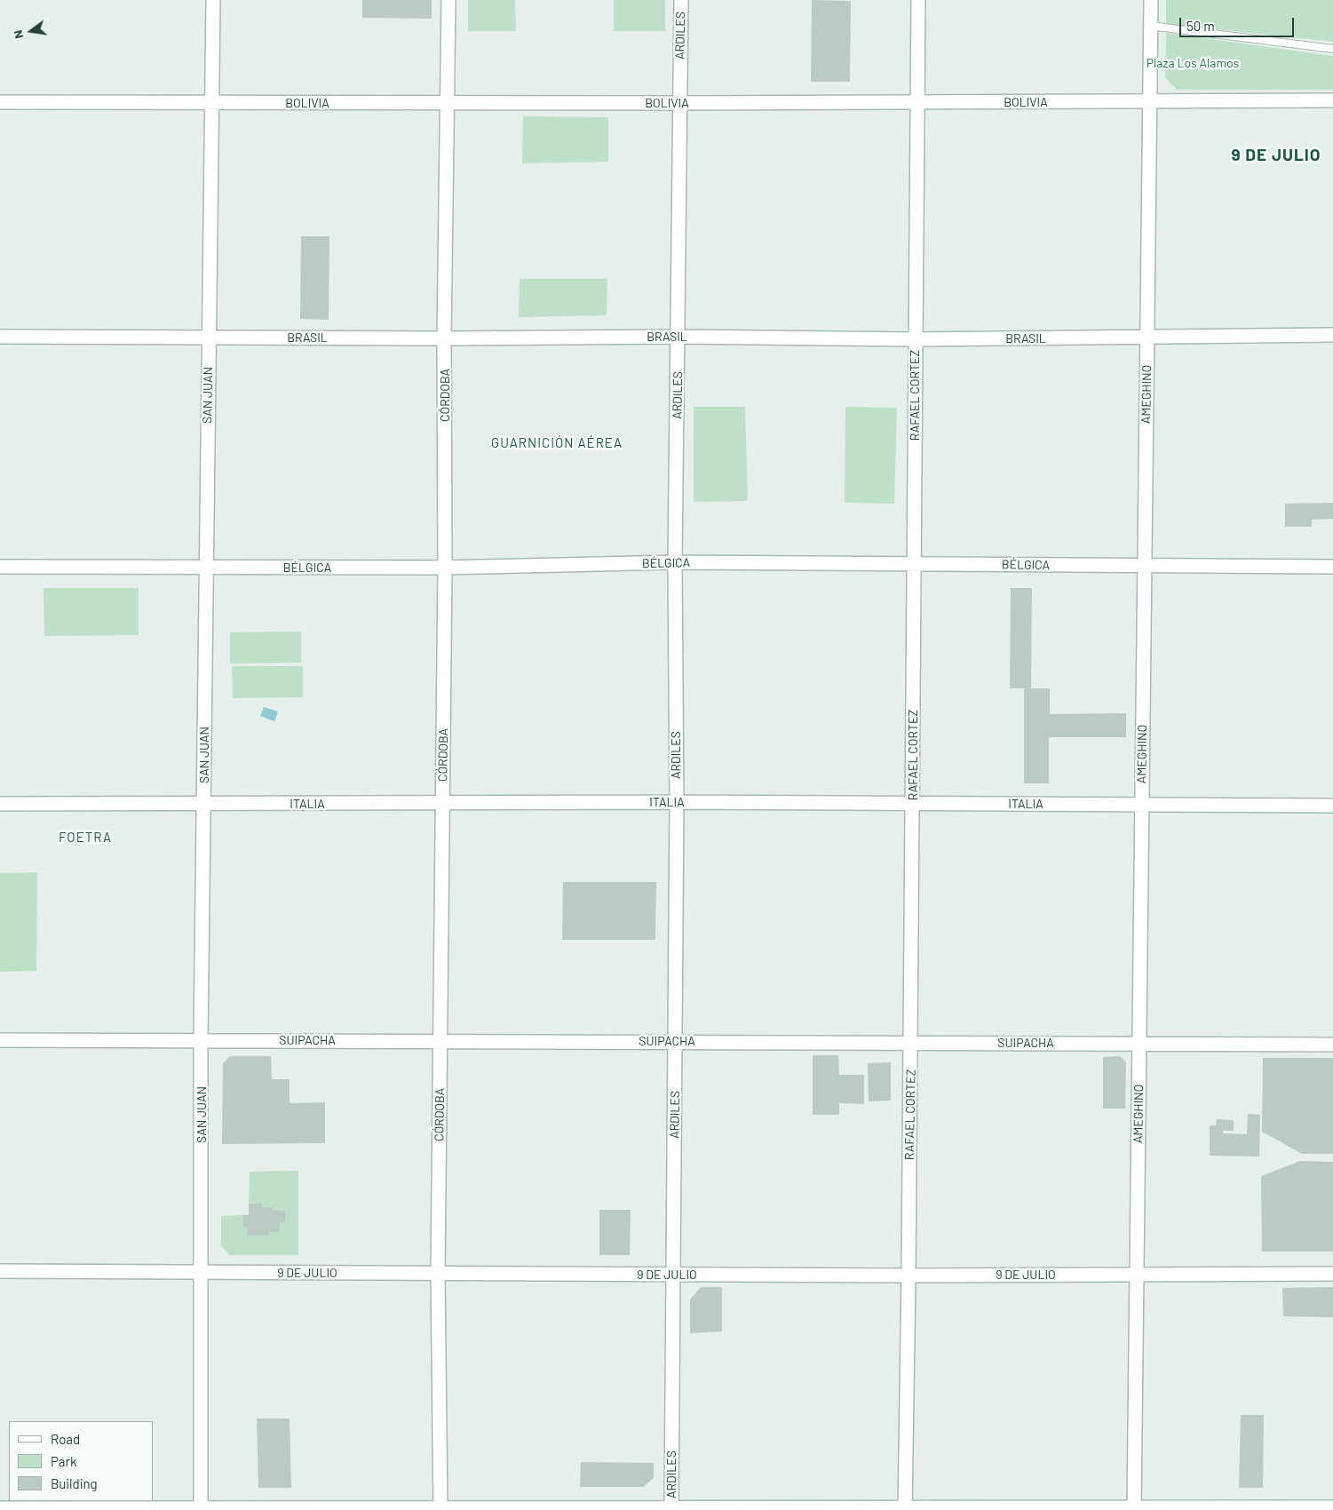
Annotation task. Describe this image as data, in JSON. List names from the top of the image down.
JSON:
{
  "streets": {
    "street": [
      "ARDILES",
      "BOLIVIA",
      "BRASIL",
      "AMEGHINO",
      "SAN JUAN",
      "CÓRDOBA",
      "RAFAEL CORTEZ",
      "BÉLGICA",
      "ITALIA",
      "SUIPACHA",
      "9 DE JULIO"
    ]
  },
  "crossings": [
    ["ARDILES", "BOLIVIA"],
    ["ARDILES", "BRASIL"],
    ["ARDILES", "BÉLGICA"],
    ["ARDILES", "ITALIA"],
    ["ARDILES", "SUIPACHA"],
    ["ARDILES", "9 DE JULIO"],
    ["BOLIVIA", "AMEGHINO"],
    ["BOLIVIA", "SAN JUAN"],
    ["BOLIVIA", "CÓRDOBA"],
    ["BOLIVIA", "RAFAEL CORTEZ"],
    ["BRASIL", "AMEGHINO"],
    ["BRASIL", "SAN JUAN"],
    ["BRASIL", "CÓRDOBA"],
    ["BRASIL", "RAFAEL CORTEZ"],
    ["AMEGHINO", "BÉLGICA"],
    ["AMEGHINO", "ITALIA"],
    ["AMEGHINO", "SUIPACHA"],
    ["AMEGHINO", "9 DE JULIO"],
    ["SAN JUAN", "BÉLGICA"],
    ["SAN JUAN", "ITALIA"],
    ["SAN JUAN", "SUIPACHA"],
    ["SAN JUAN", "9 DE JULIO"],
    ["CÓRDOBA", "BÉLGICA"],
    ["CÓRDOBA", "ITALIA"],
    ["CÓRDOBA", "SUIPACHA"],
    ["CÓRDOBA", "9 DE JULIO"],
    ["RAFAEL CORTEZ", "BÉLGICA"],
    ["RAFAEL CORTEZ", "ITALIA"],
    ["RAFAEL CORTEZ", "SUIPACHA"],
    ["RAFAEL CORTEZ", "9 DE JULIO"]
  ],
  "districts": ["9 DE JULIO", "GUARNICIÓN AÉREA", "FOETRA"],
  "parks": ["Plaza Los Alamos"],
  "legend": ["Road", "Park", "Building"],
  "scale_bar": "50 m",
  "north": "left"
}
